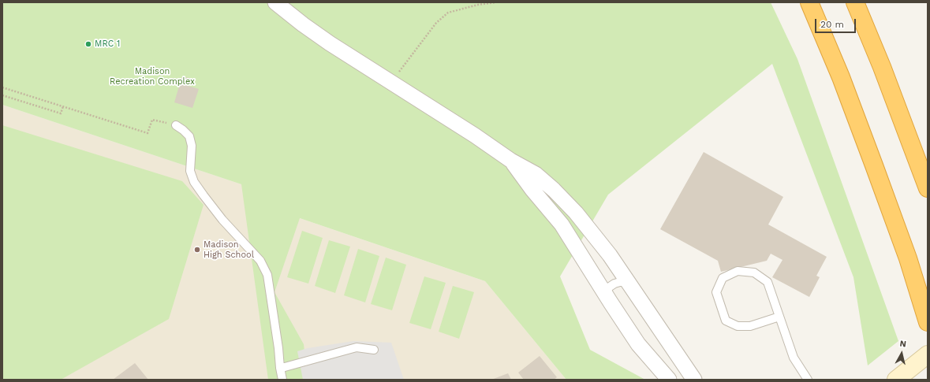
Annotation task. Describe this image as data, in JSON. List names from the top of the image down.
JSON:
{
  "parks": ["Madison Recreation Complex"],
  "places": ["MRC 1", "Madison High School"],
  "scale_bar": "20 m",
  "north": "top"
}
